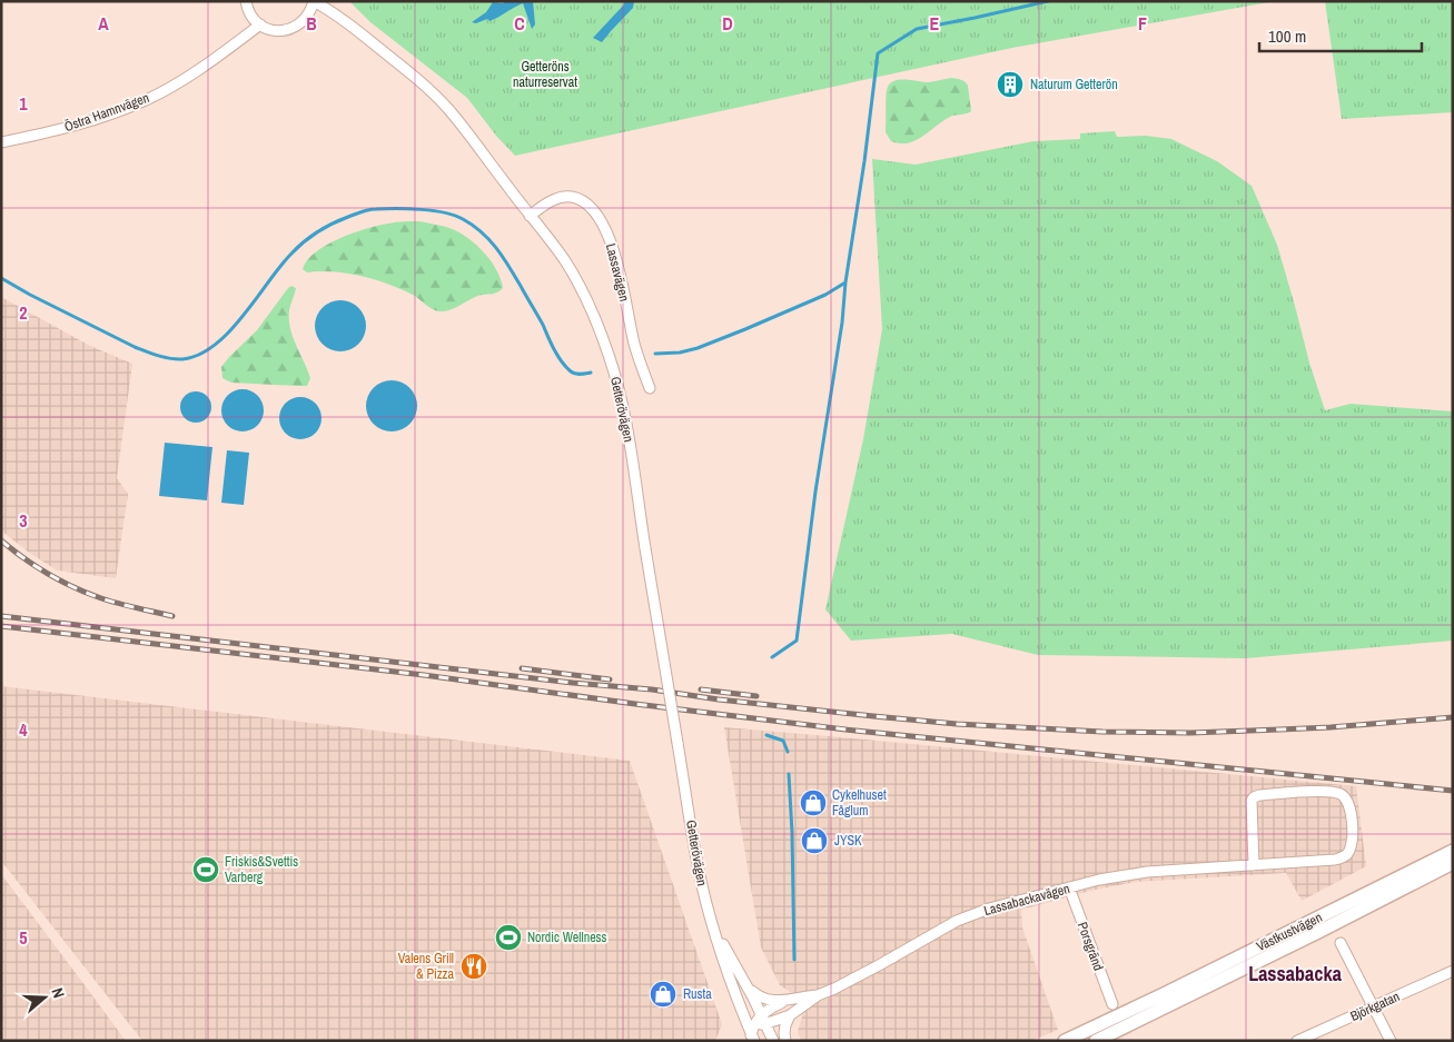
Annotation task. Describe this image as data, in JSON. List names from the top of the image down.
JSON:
{
  "streets": {
    "main road": ["Västkustvägen"],
    "street": [
      "Östra Hamnvägen",
      "Lassavägen",
      "Getterövägen",
      "Lassabackavägen",
      "Porsgränd",
      "Björkgatan"
    ]
  },
  "crossings": [
    ["Lassavägen", "Getterövägen"],
    ["Lassabackavägen", "Porsgränd"]
  ],
  "districts": ["Lassabacka"],
  "parks": ["Getteröns naturreservat"],
  "places": {
    "building": ["Naturum Getterön"],
    "shop": ["Cykelhuset Fåglum", "JYSK", "Rusta"],
    "sports": ["Friskis&Svettis Varberg", "Nordic Wellness"],
    "restaurant": ["Valens Grill & Pizza"]
  },
  "scale_bar": "100 m",
  "north": "right",
  "grid": {
    "columns": [
      "A",
      "B",
      "C",
      "D",
      "E",
      "F"
    ],
    "rows": [
      "1",
      "2",
      "3",
      "4",
      "5"
    ]
  }
}
